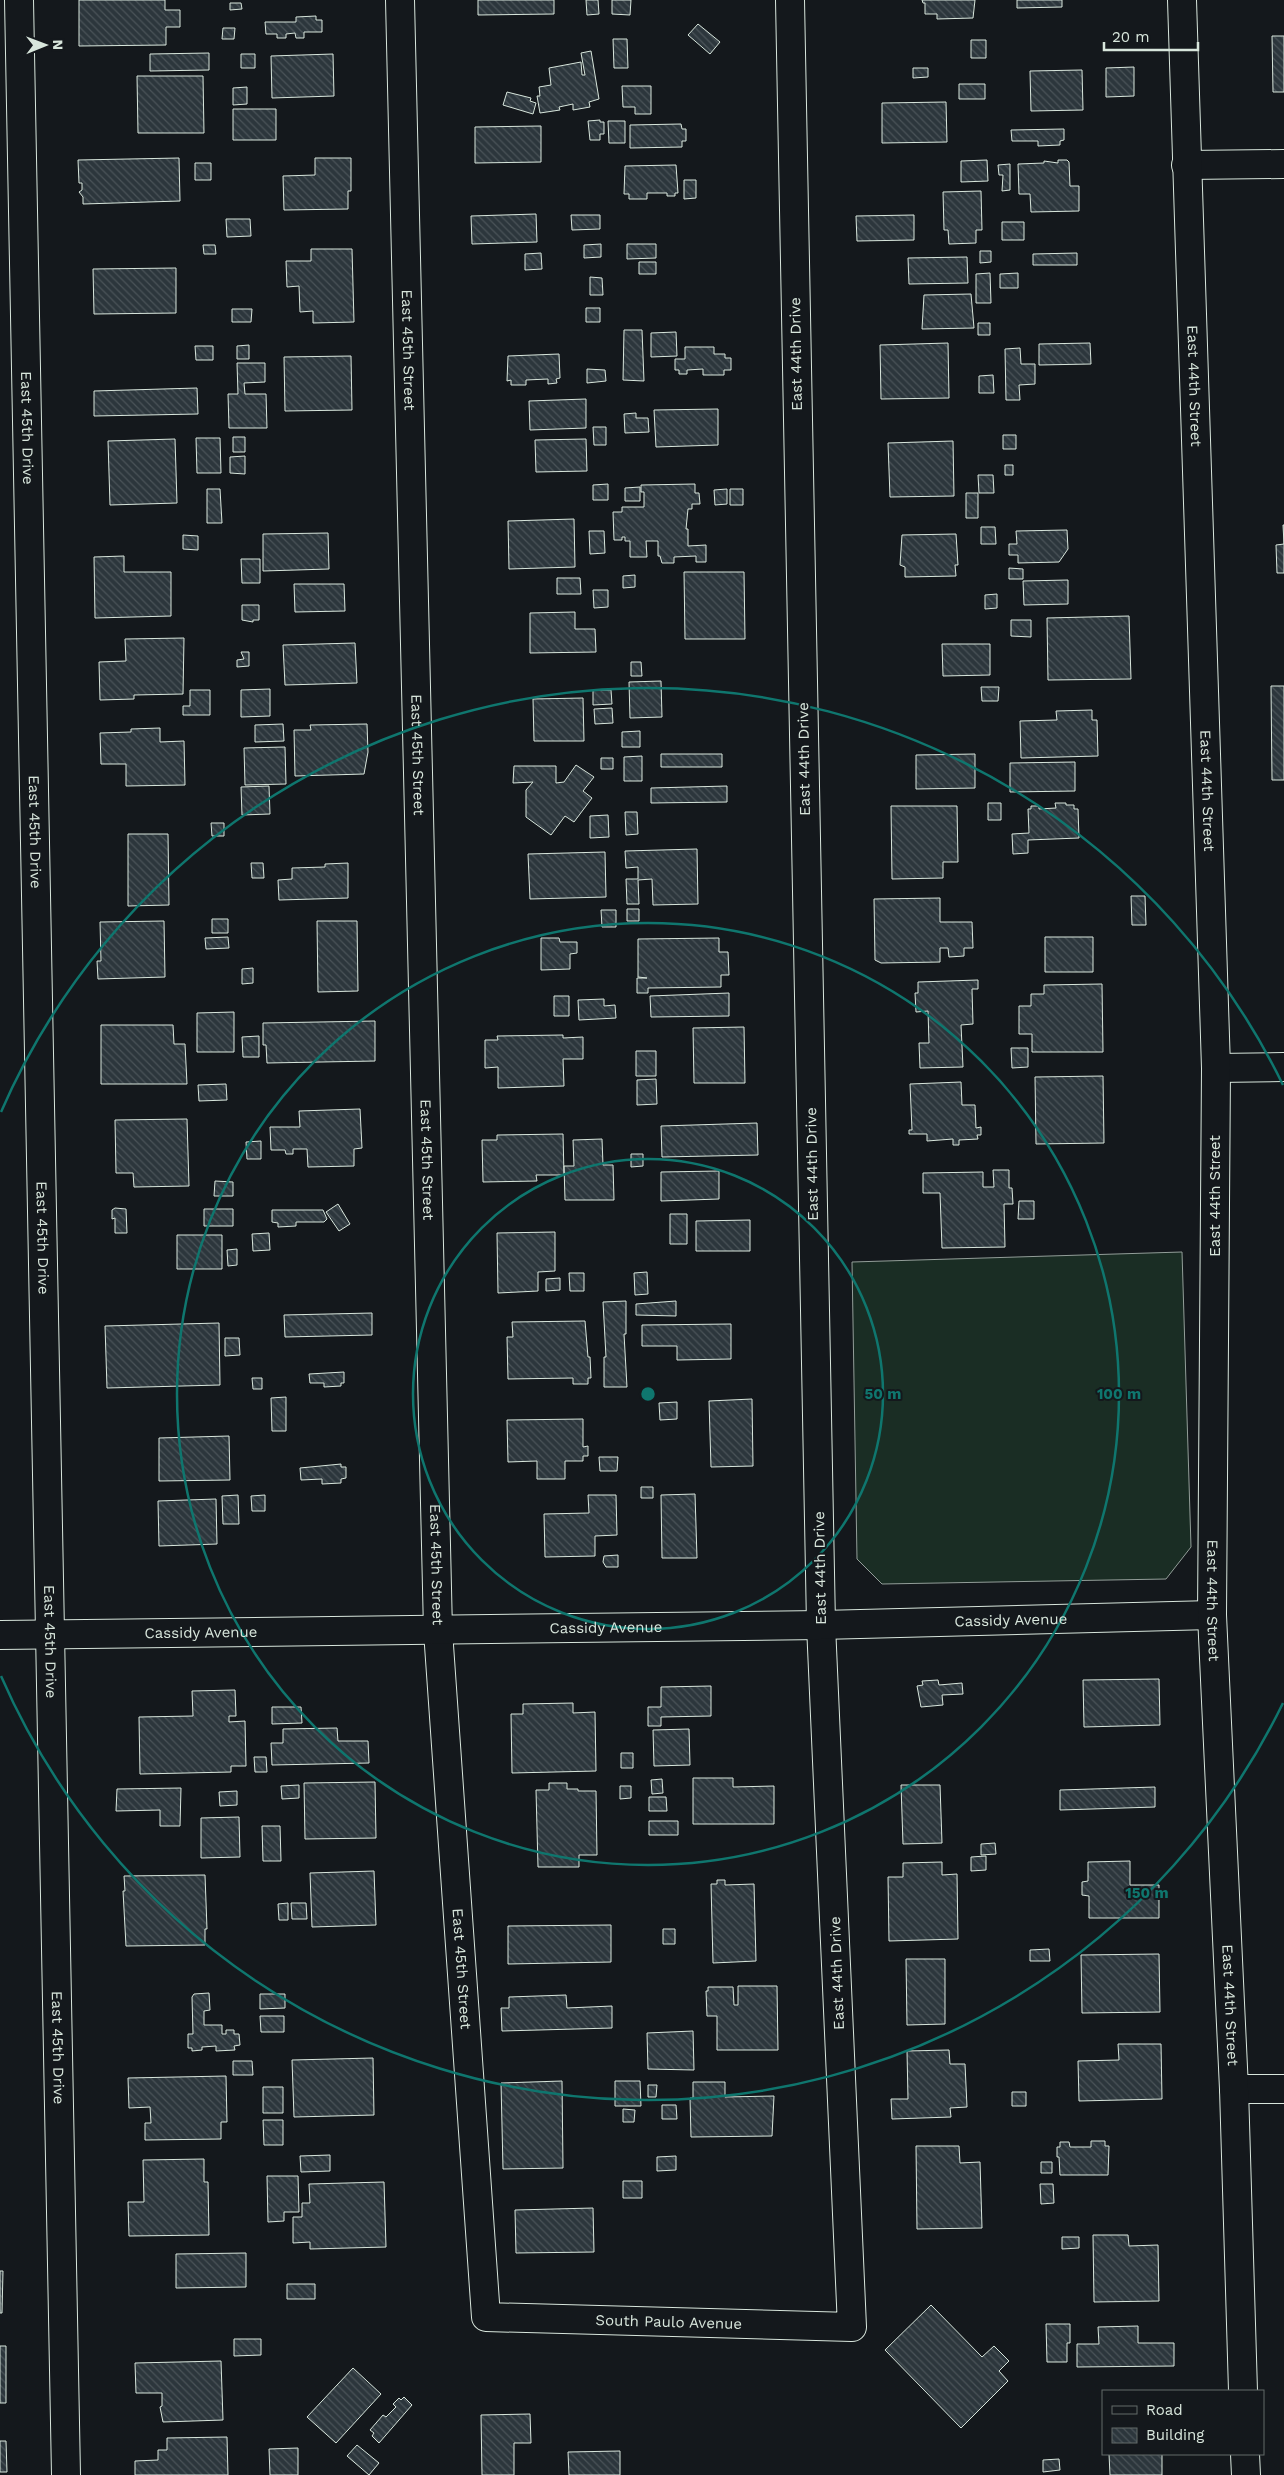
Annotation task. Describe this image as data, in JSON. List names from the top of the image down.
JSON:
{
  "streets": {
    "street": [
      "East 45th Street",
      "East 44th Drive",
      "East 44th Street",
      "East 45th Drive",
      "Cassidy Avenue",
      "South Paulo Avenue"
    ]
  },
  "crossings": [
    ["East 45th Street", "Cassidy Avenue"],
    ["East 45th Street", "South Paulo Avenue"],
    ["East 44th Drive", "Cassidy Avenue"],
    ["East 44th Drive", "South Paulo Avenue"],
    ["East 44th Street", "Cassidy Avenue"],
    ["East 45th Drive", "Cassidy Avenue"]
  ],
  "legend": ["Road", "Building"],
  "scale_bar": "20 m",
  "north": "right",
  "rings": ["50 m", "100 m", "150 m"]
}
